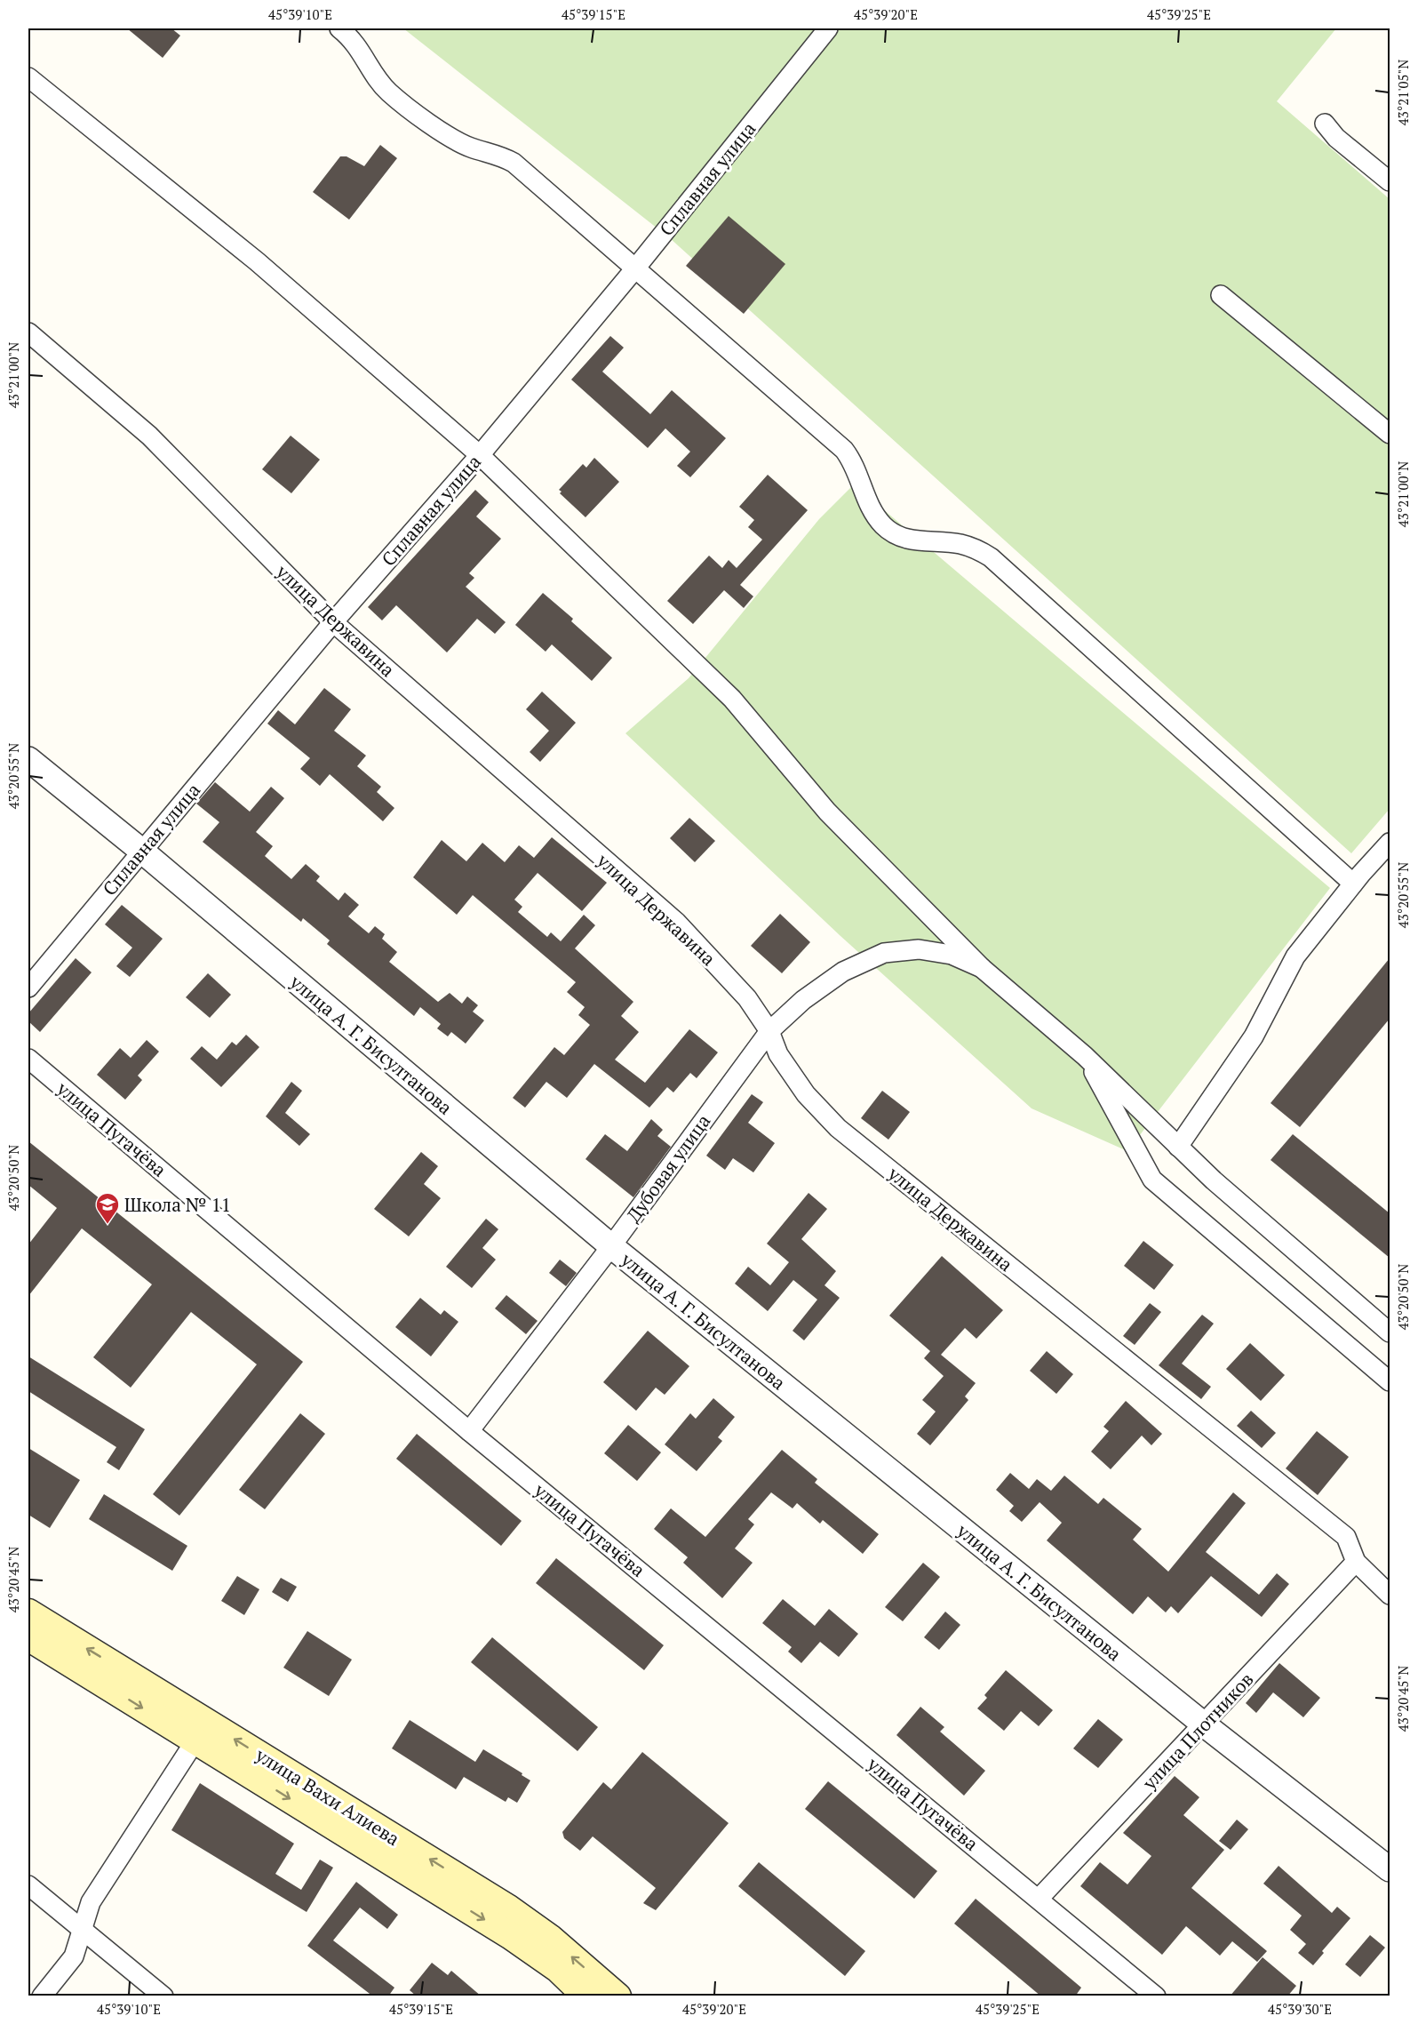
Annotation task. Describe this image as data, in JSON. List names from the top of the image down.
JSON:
{
  "streets": {
    "main road": ["улица Вахи Алиева"],
    "street": [
      "Сплавная улица",
      "улица Державина",
      "улица А. Г. Бисултанова",
      "улица Пугачёва",
      "Дубовая улица",
      "улица Плотников"
    ]
  },
  "crossings": [
    ["Сплавная улица", "улица Державина"],
    ["Сплавная улица", "улица А. Г. Бисултанова"],
    ["улица Державина", "Дубовая улица"],
    ["улица Державина", "улица Плотников"],
    ["улица А. Г. Бисултанова", "Дубовая улица"],
    ["улица А. Г. Бисултанова", "улица Плотников"],
    ["улица Пугачёва", "Дубовая улица"],
    ["улица Пугачёва", "улица Плотников"]
  ],
  "places": {
    "school or university": ["Школа № 11"]
  },
  "coordinates": [
    "45°39'10\"E",
    "45°39'15\"E",
    "45°39'20\"E",
    "45°39'25\"E",
    "43°21'05\"N",
    "43°21'00\"N",
    "43°20'55\"N",
    "43°20'50\"N",
    "43°20'45\"N",
    "45°39'30\"E"
  ]
}
